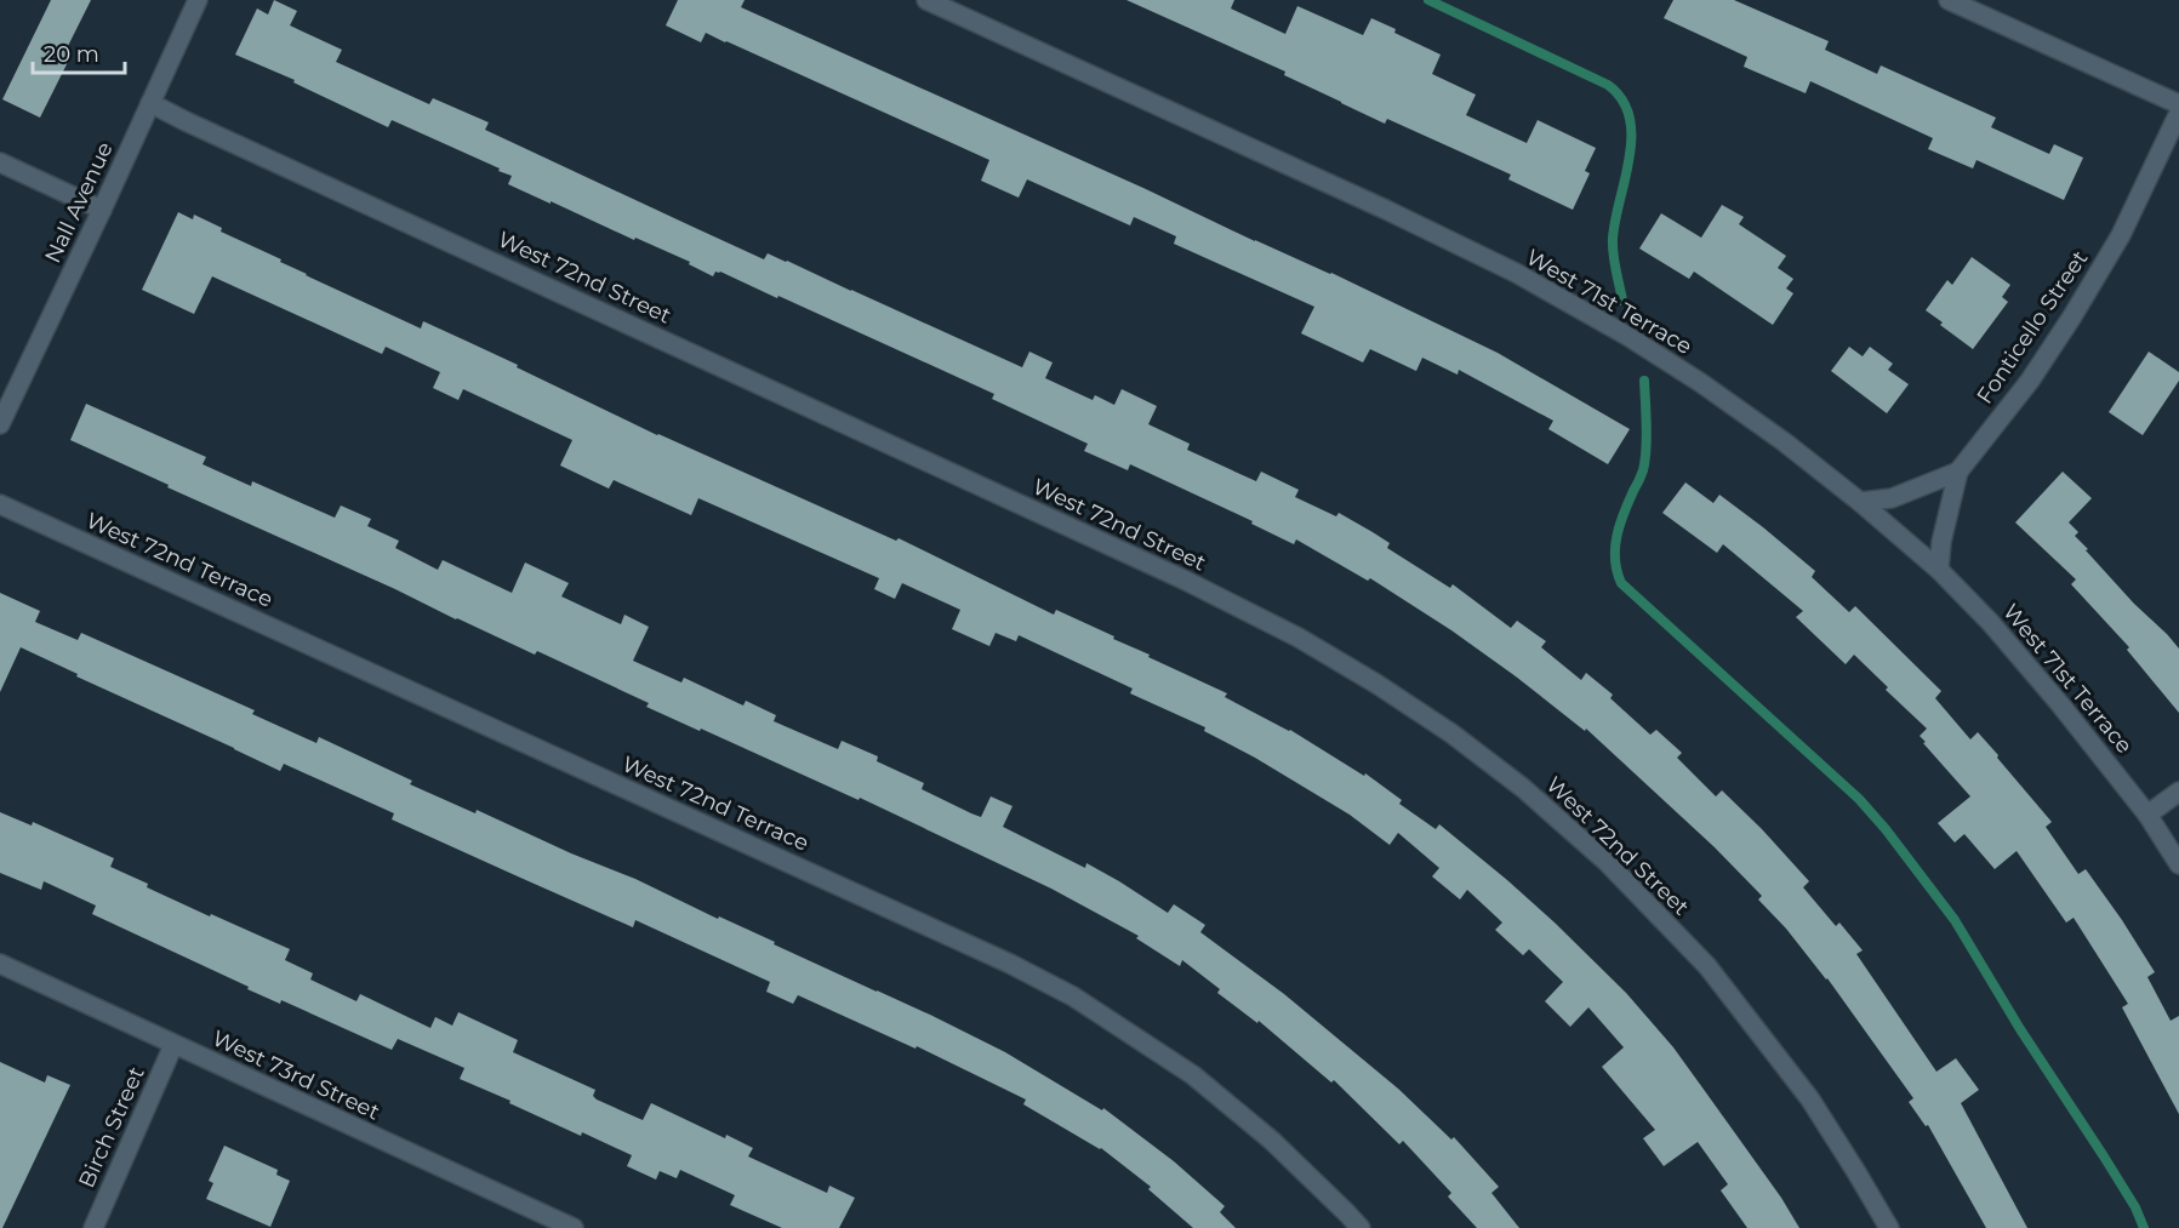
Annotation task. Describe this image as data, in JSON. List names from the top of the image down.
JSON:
{
  "streets": {
    "street": [
      "Nall Avenue",
      "West 72nd Street",
      "West 71st Terrace",
      "Fonticello Street",
      "West 72nd Terrace",
      "West 73rd Street",
      "Birch Street"
    ]
  },
  "crossings": [
    ["Nall Avenue", "West 72nd Street"],
    ["West 71st Terrace", "Fonticello Street"],
    ["West 73rd Street", "Birch Street"]
  ],
  "scale_bar": "20 m"
}
